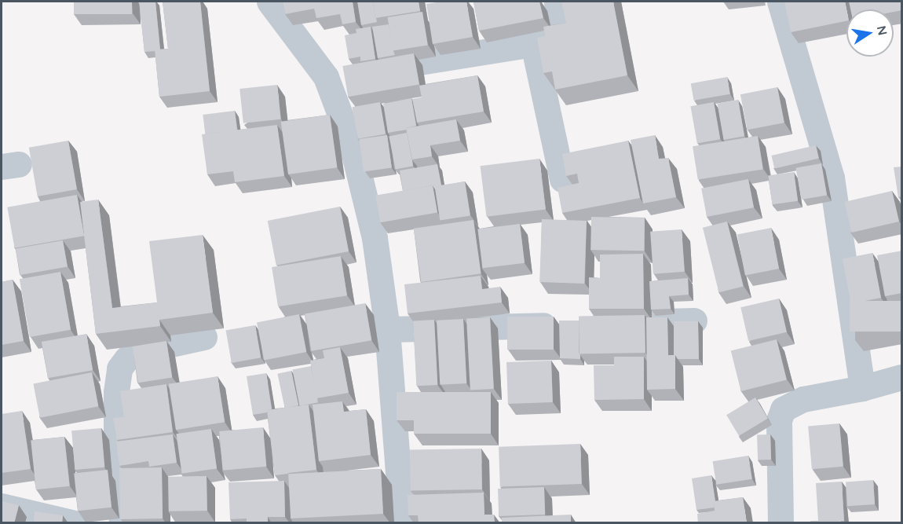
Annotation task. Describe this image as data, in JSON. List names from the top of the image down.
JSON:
{
  "north": "right"
}
